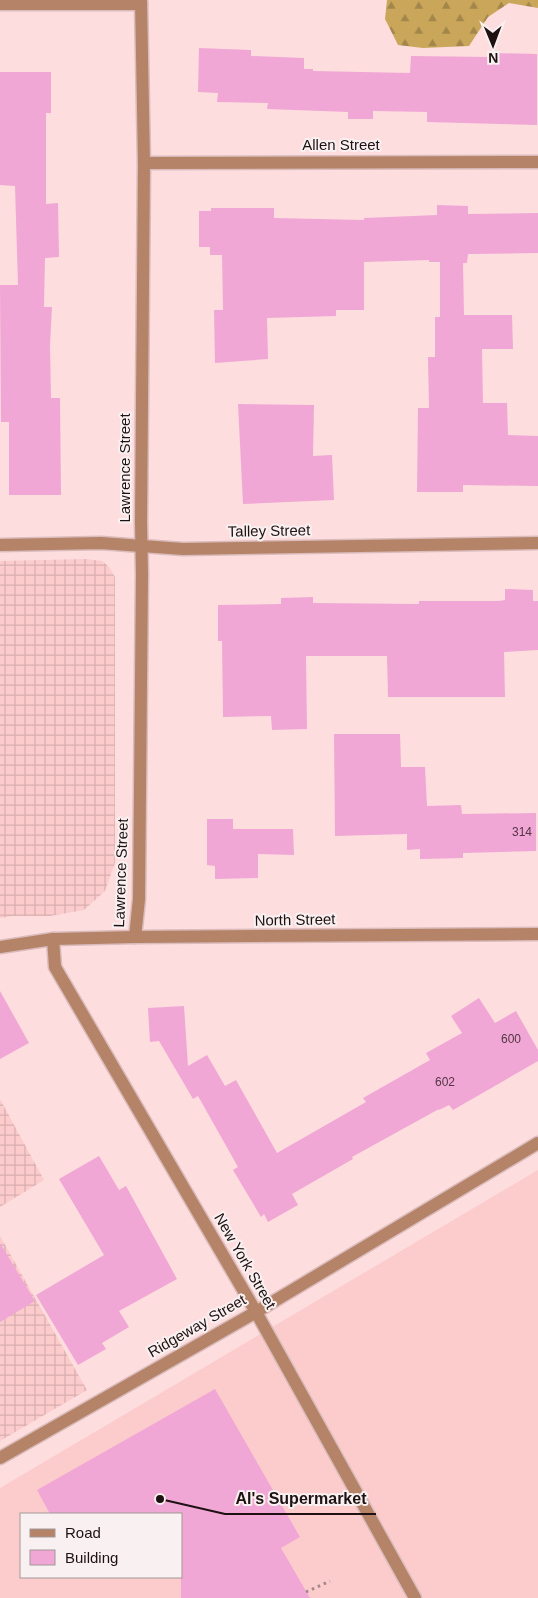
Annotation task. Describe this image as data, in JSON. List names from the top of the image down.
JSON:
{
  "streets": {
    "street": [
      "Allen Street",
      "Lawrence Street",
      "Talley Street",
      "North Street",
      "New York Street",
      "Ridgeway Street"
    ]
  },
  "crossings": [
    ["Allen Street", "Lawrence Street"],
    ["Lawrence Street", "Talley Street"],
    ["Lawrence Street", "North Street"],
    ["North Street", "New York Street"],
    ["New York Street", "Ridgeway Street"]
  ],
  "places": ["Al's Supermarket"],
  "house_numbers": ["314", "600", "602"],
  "legend": ["Road", "Building"],
  "north": "bottom"
}
